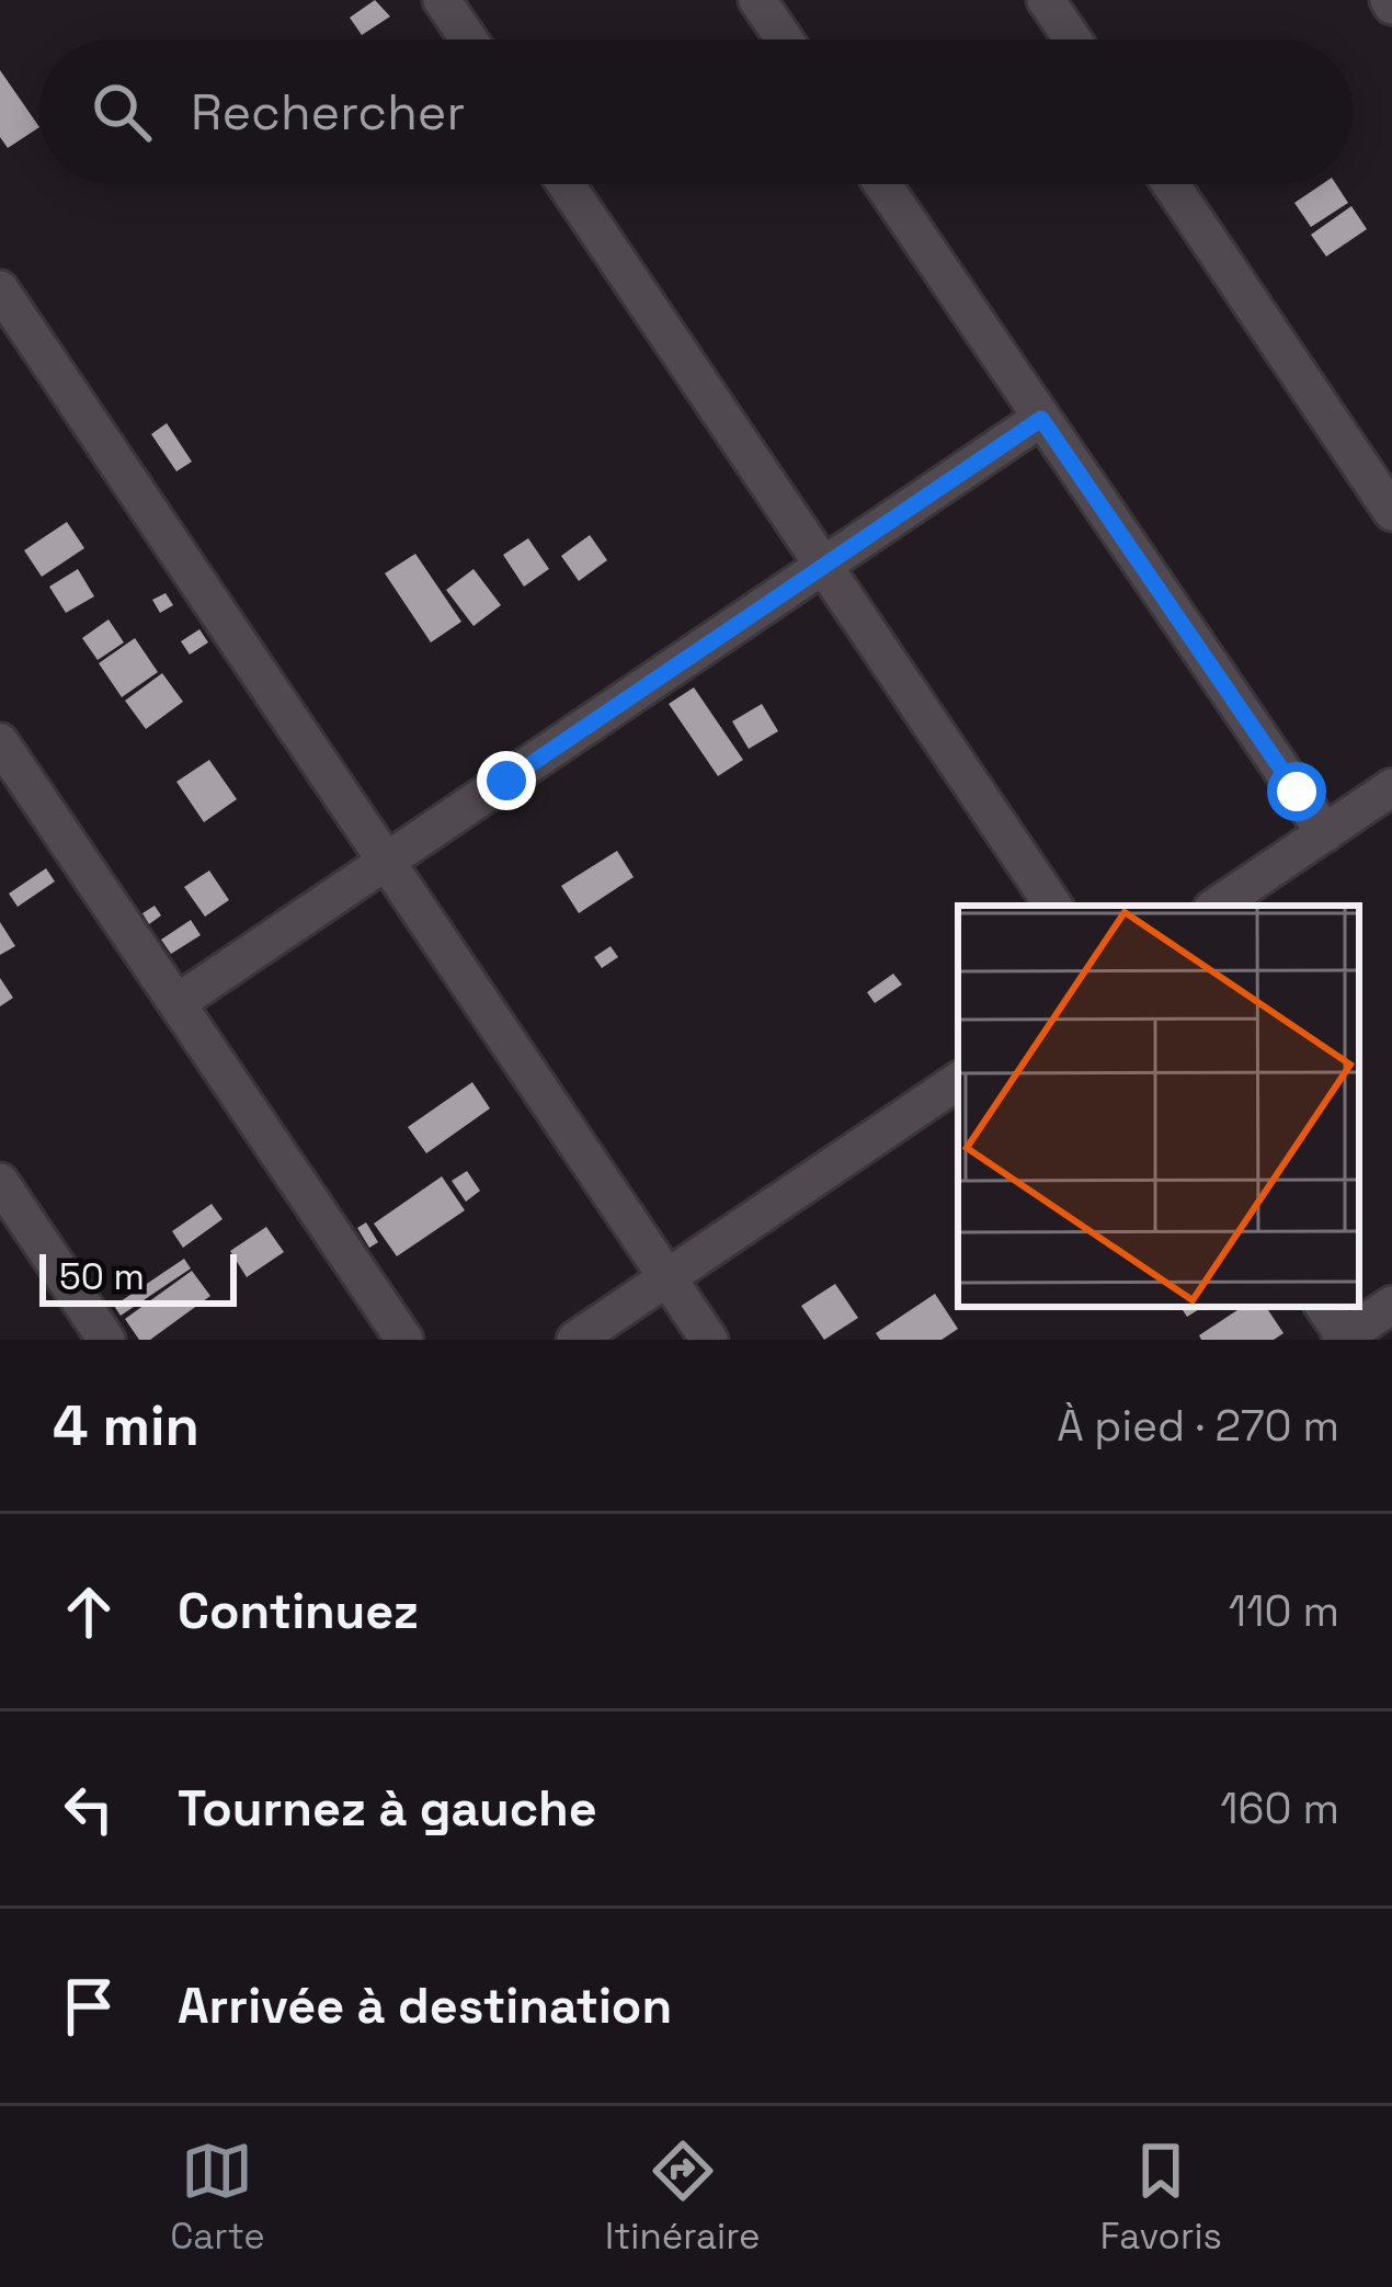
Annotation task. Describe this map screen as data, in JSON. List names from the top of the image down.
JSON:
{
  "scale_bar": "50 m",
  "page": {
    "search": "Rechercher",
    "scale": "50 m",
    "heading": ["4 min", "À pied · 270 m"],
    "list": [
      ["Continuez", "110 m"],
      ["Tournez à gauche", "160 m"],
      "Arrivée à destination"
    ],
    "nav": ["Carte", "Itinéraire", "Favoris"]
  }
}
